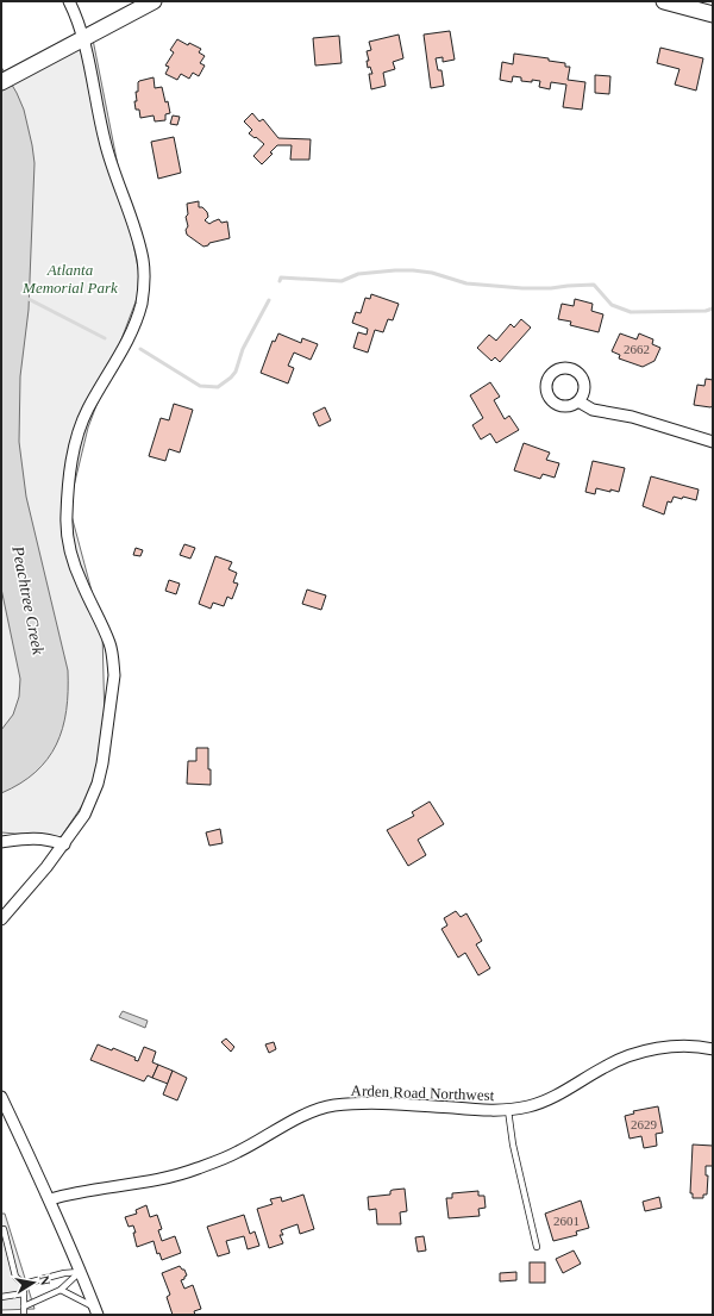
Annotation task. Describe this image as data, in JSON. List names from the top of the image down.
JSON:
{
  "streets": {
    "street": ["Arden Road Northwest"]
  },
  "water": ["Peachtree Creek"],
  "parks": ["Atlanta Memorial Park"],
  "house_numbers": ["2662", "2629", "2601"],
  "north": "right"
}
